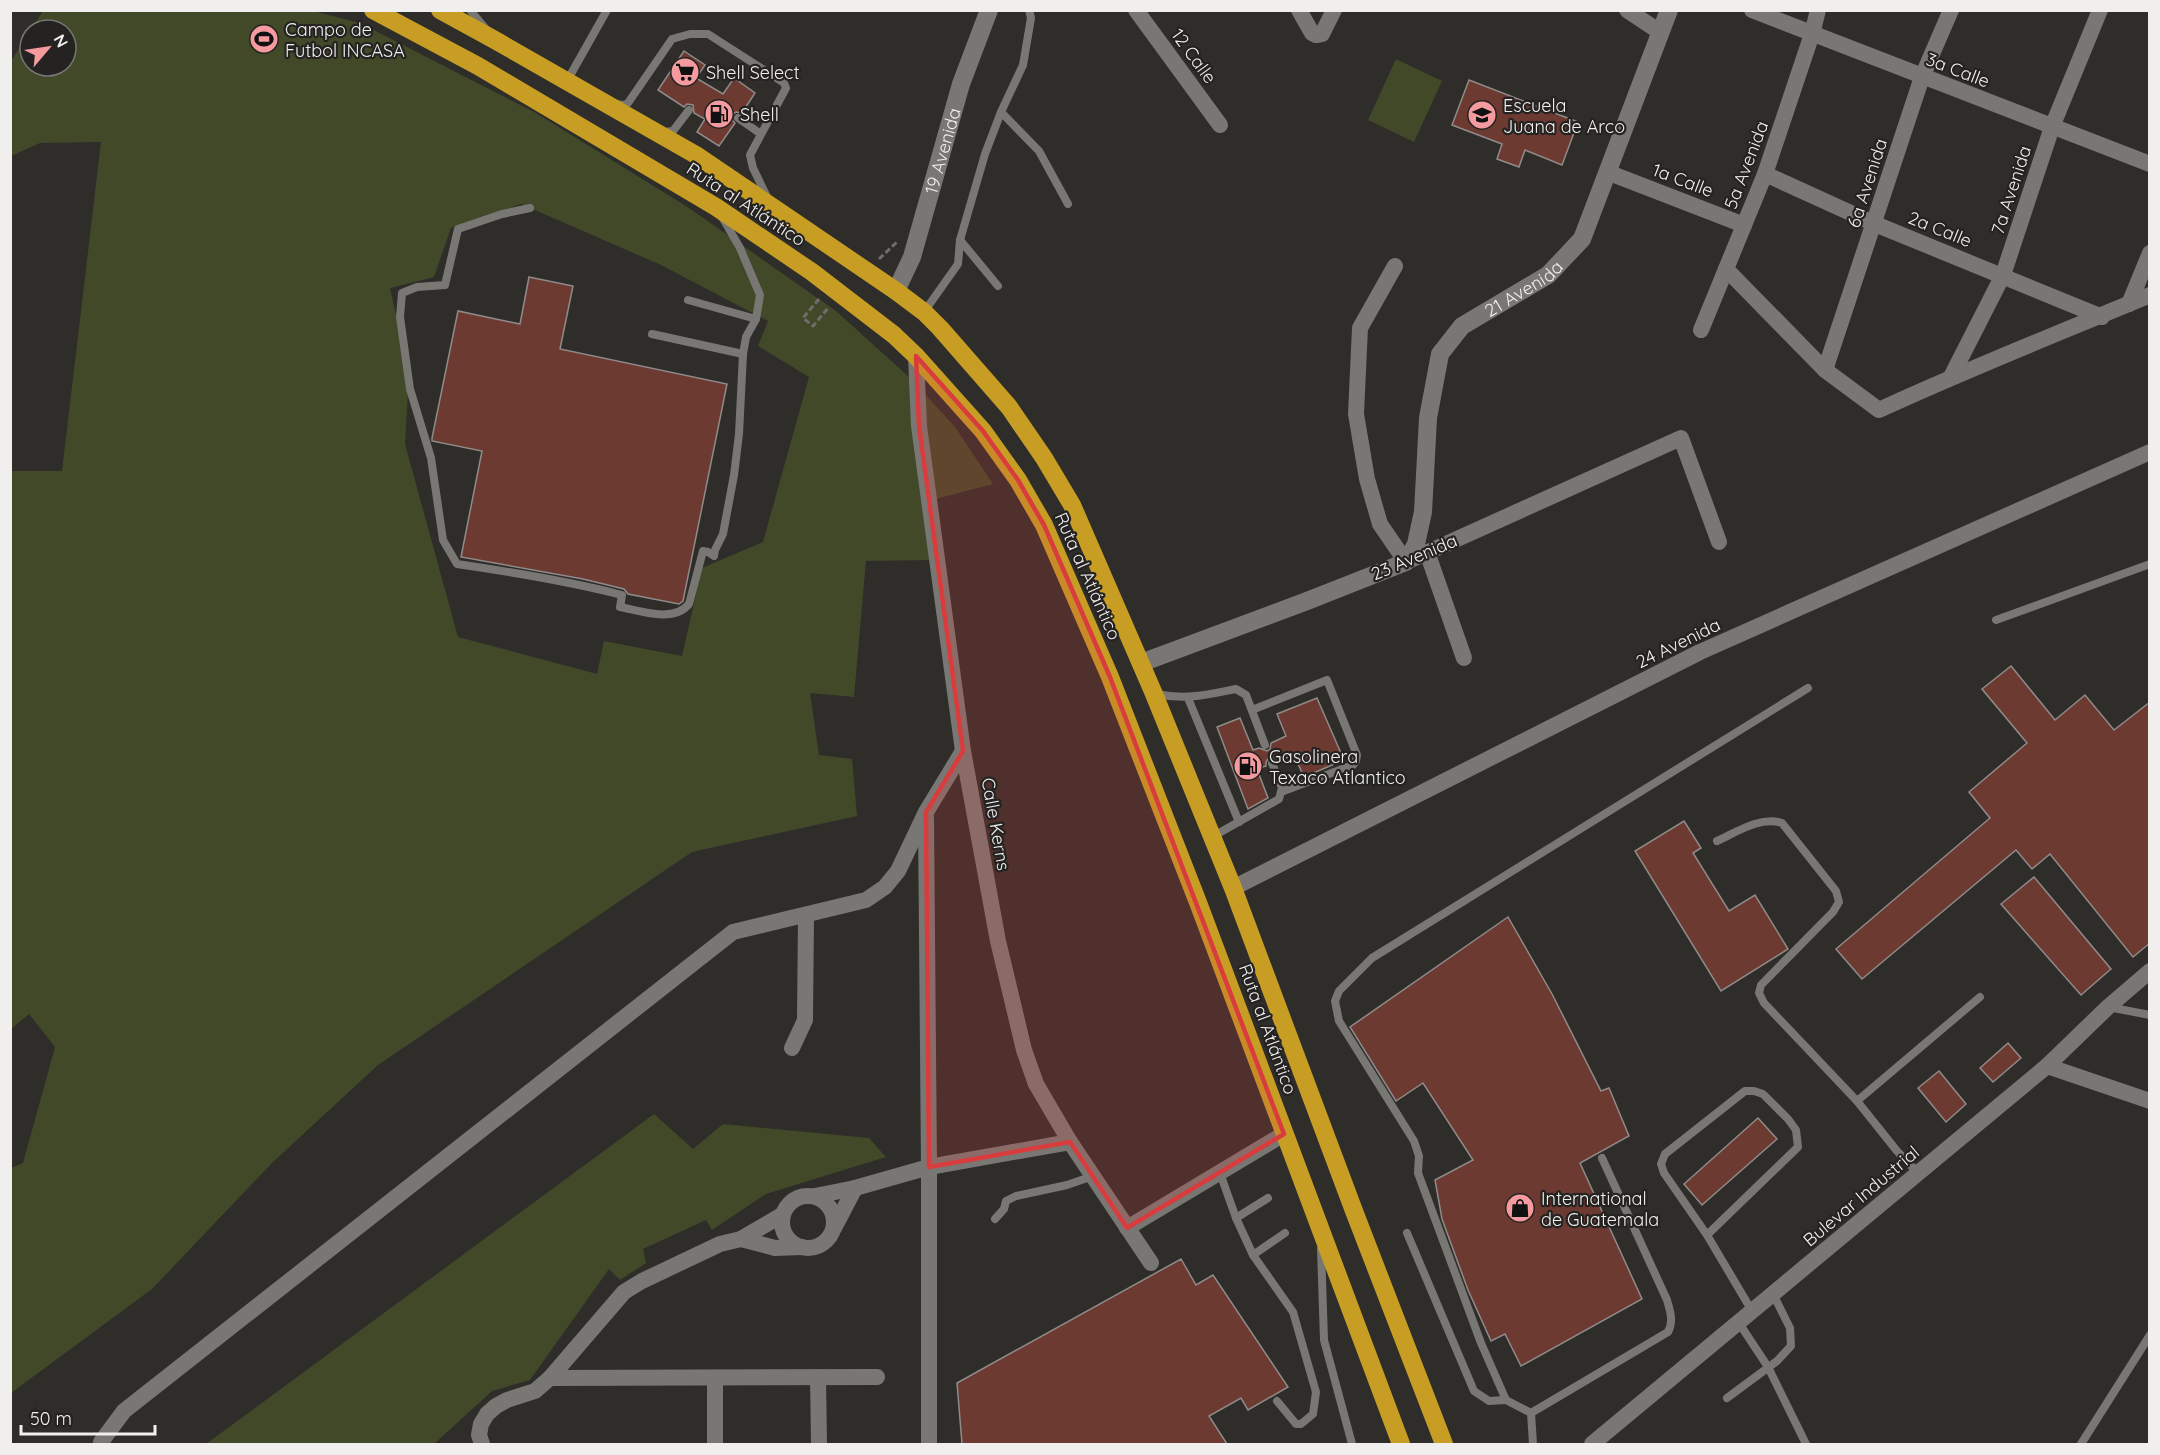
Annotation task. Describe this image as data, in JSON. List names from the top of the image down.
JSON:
{
  "streets": {
    "highway": ["Ruta al Atlántico"],
    "street": [
      "12 Calle",
      "3a Calle",
      "19 Avenida",
      "5a Avenida",
      "1a Calle",
      "6a Avenida",
      "7a Avenida",
      "2a Calle",
      "21 Avenida",
      "23 Avenida",
      "24 Avenida",
      "Calle Kerns",
      "Bulevar Industrial"
    ]
  },
  "crossings": [
    ["3a Calle", "5a Avenida"],
    ["3a Calle", "6a Avenida"],
    ["3a Calle", "7a Avenida"],
    ["19 Avenida", "Ruta al Atlántico"],
    ["5a Avenida", "1a Calle"],
    ["5a Avenida", "2a Calle"],
    ["1a Calle", "21 Avenida"],
    ["6a Avenida", "2a Calle"],
    ["7a Avenida", "2a Calle"],
    ["Ruta al Atlántico", "23 Avenida"],
    ["Ruta al Atlántico", "24 Avenida"],
    ["Ruta al Atlántico", "Calle Kerns"],
    ["21 Avenida", "23 Avenida"]
  ],
  "places": {
    "sports": ["Campo de Futbol INCASA"],
    "supermarket": ["Shell Select"],
    "fuel station": ["Shell", "Gasolinera Texaco Atlantico"],
    "school or university": ["Escuela Juana de Arco"],
    "shop": ["International de Guatemala"]
  },
  "scale_bar": "50 m",
  "north": "top right"
}
